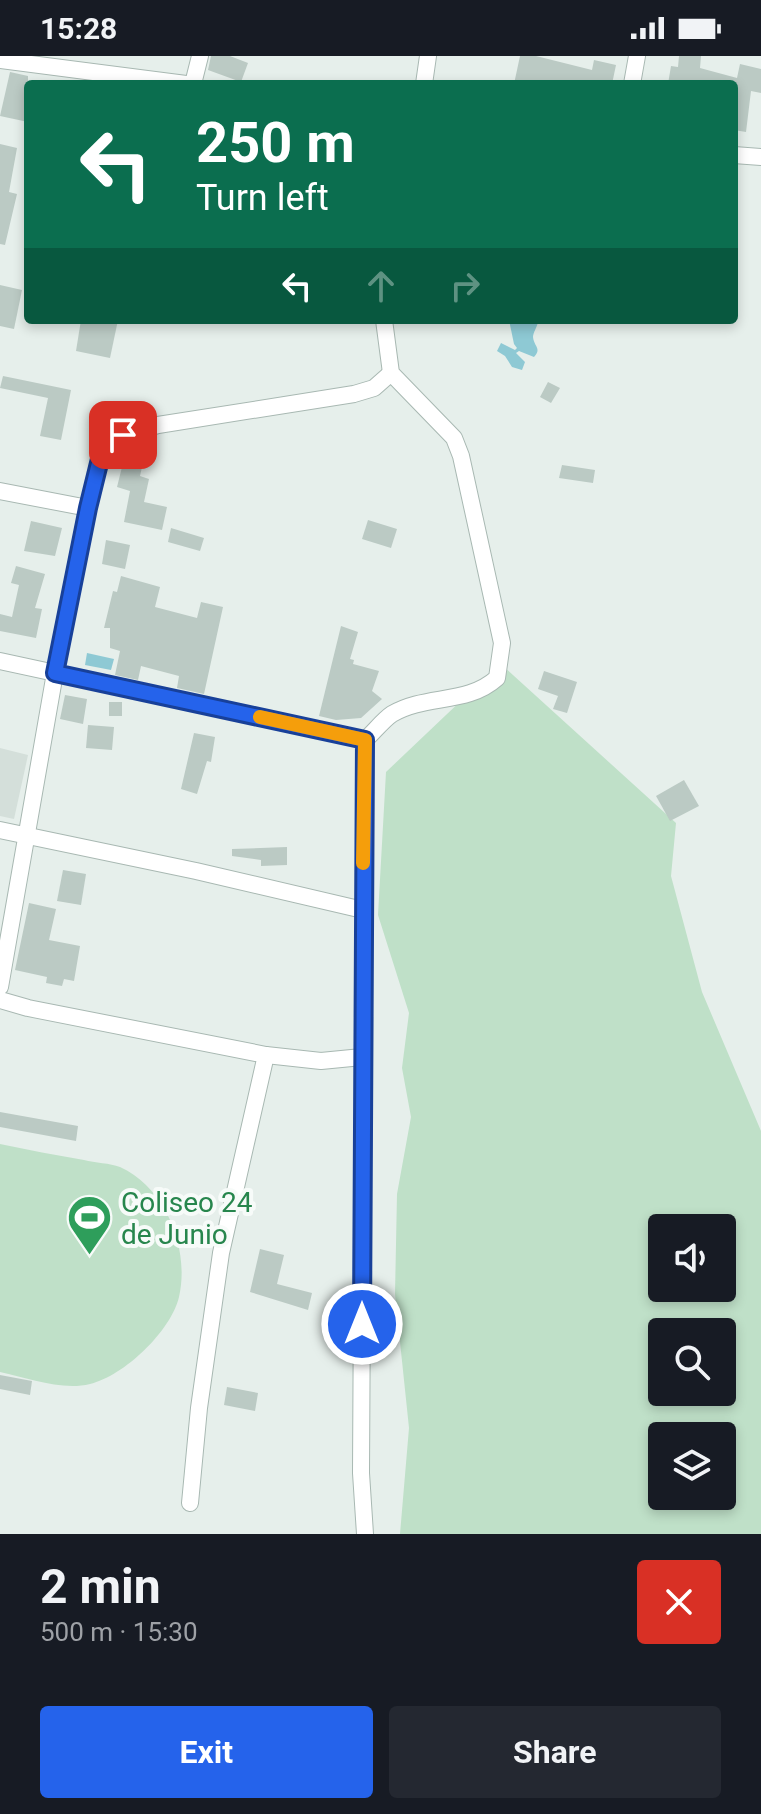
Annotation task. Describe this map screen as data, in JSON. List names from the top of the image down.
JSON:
{
  "places": {
    "sports": ["Coliseo 24 de Junio"]
  },
  "page": {
    "status": "15:28",
    "turn": ["250 m", "Turn left"],
    "heading": ["2 min", "500 m · 15:30"],
    "buttons": ["Exit", "Share"]
  }
}
